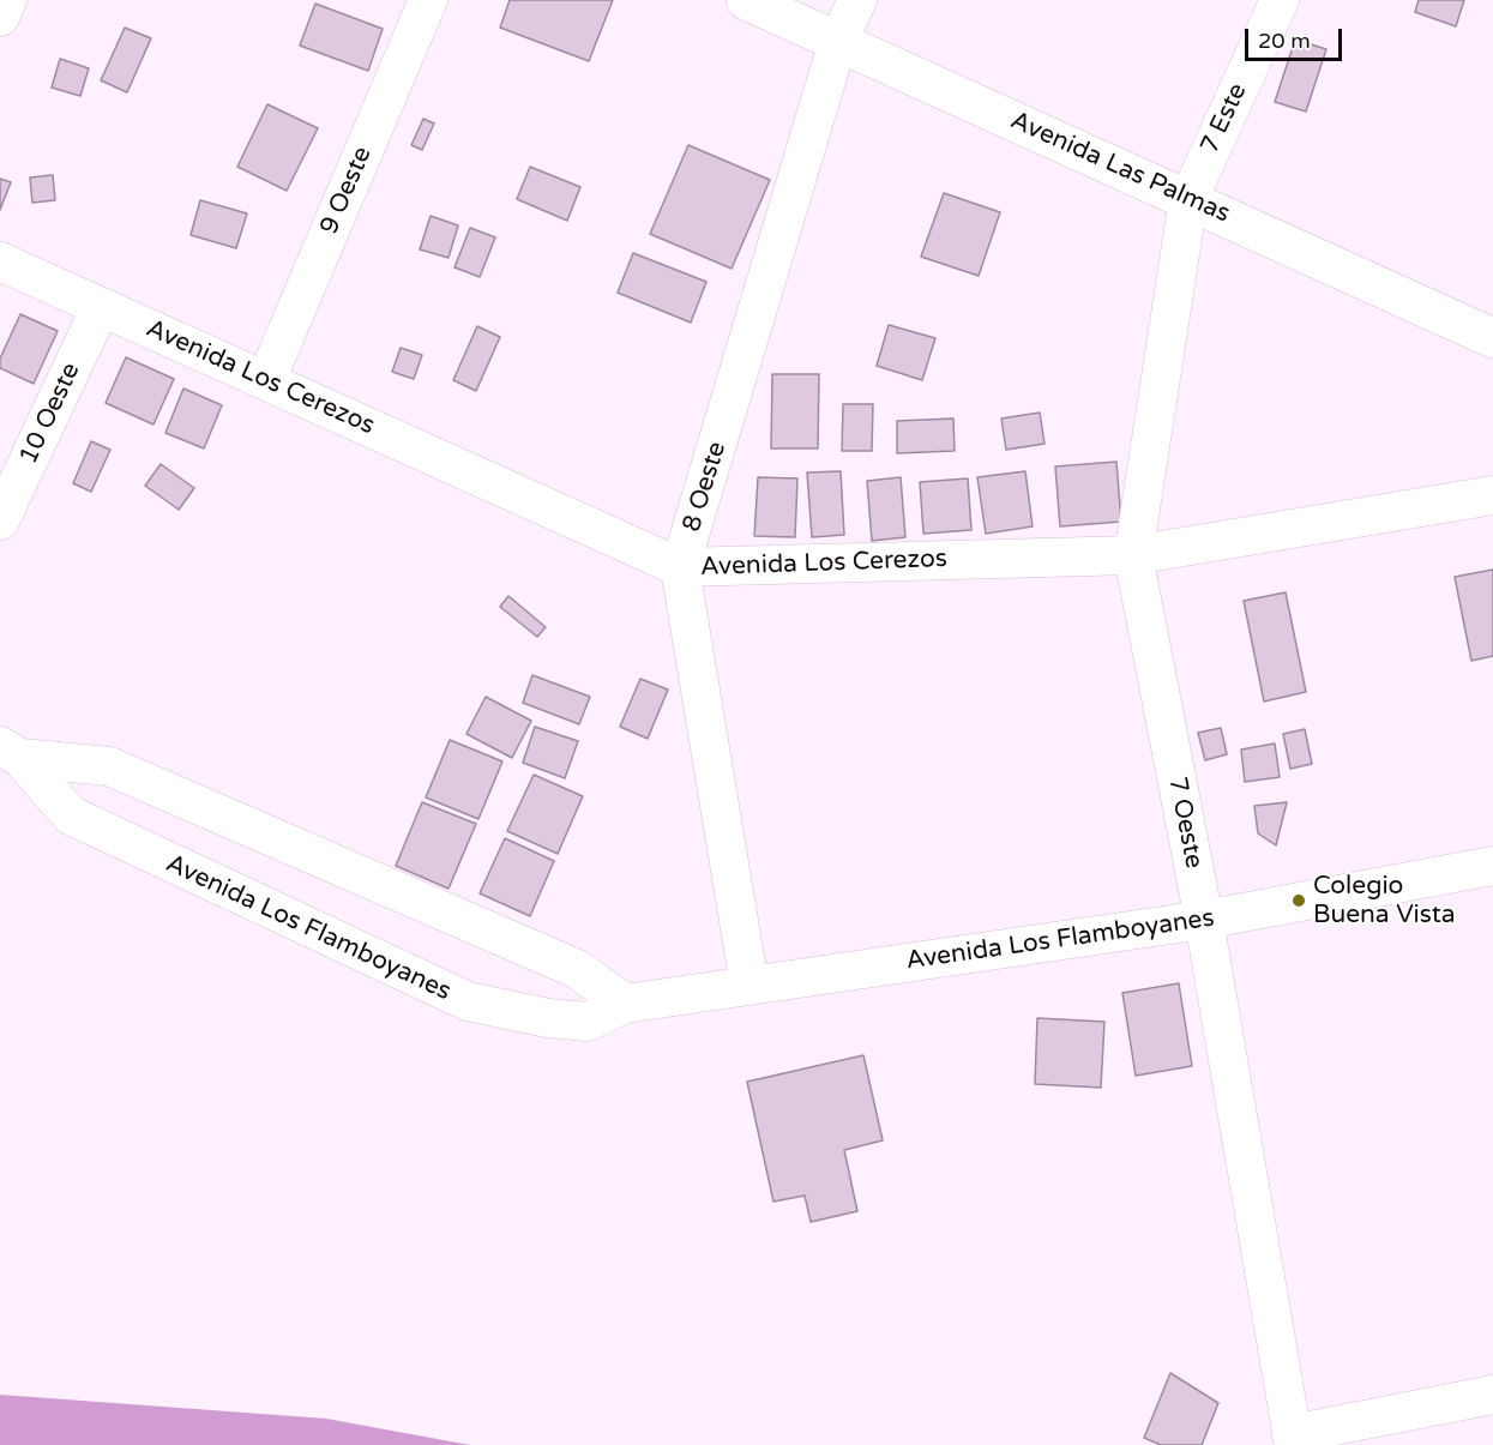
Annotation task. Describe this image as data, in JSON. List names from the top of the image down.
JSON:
{
  "streets": {
    "street": [
      "7 Este",
      "Avenida Las Palmas",
      "9 Oeste",
      "Avenida Los Cerezos",
      "10 Oeste",
      "8 Oeste",
      "7 Oeste",
      "Avenida Los Flamboyanes"
    ]
  },
  "crossings": [
    ["7 Este", "Avenida Las Palmas"],
    ["7 Este", "7 Oeste"],
    ["Avenida Las Palmas", "8 Oeste"],
    ["Avenida Las Palmas", "7 Oeste"],
    ["9 Oeste", "Avenida Los Cerezos"],
    ["Avenida Los Cerezos", "10 Oeste"],
    ["Avenida Los Cerezos", "8 Oeste"],
    ["Avenida Los Cerezos", "7 Oeste"],
    ["8 Oeste", "Avenida Los Flamboyanes"],
    ["7 Oeste", "Avenida Los Flamboyanes"]
  ],
  "places": ["Colegio Buena Vista"],
  "scale_bar": "20 m"
}
